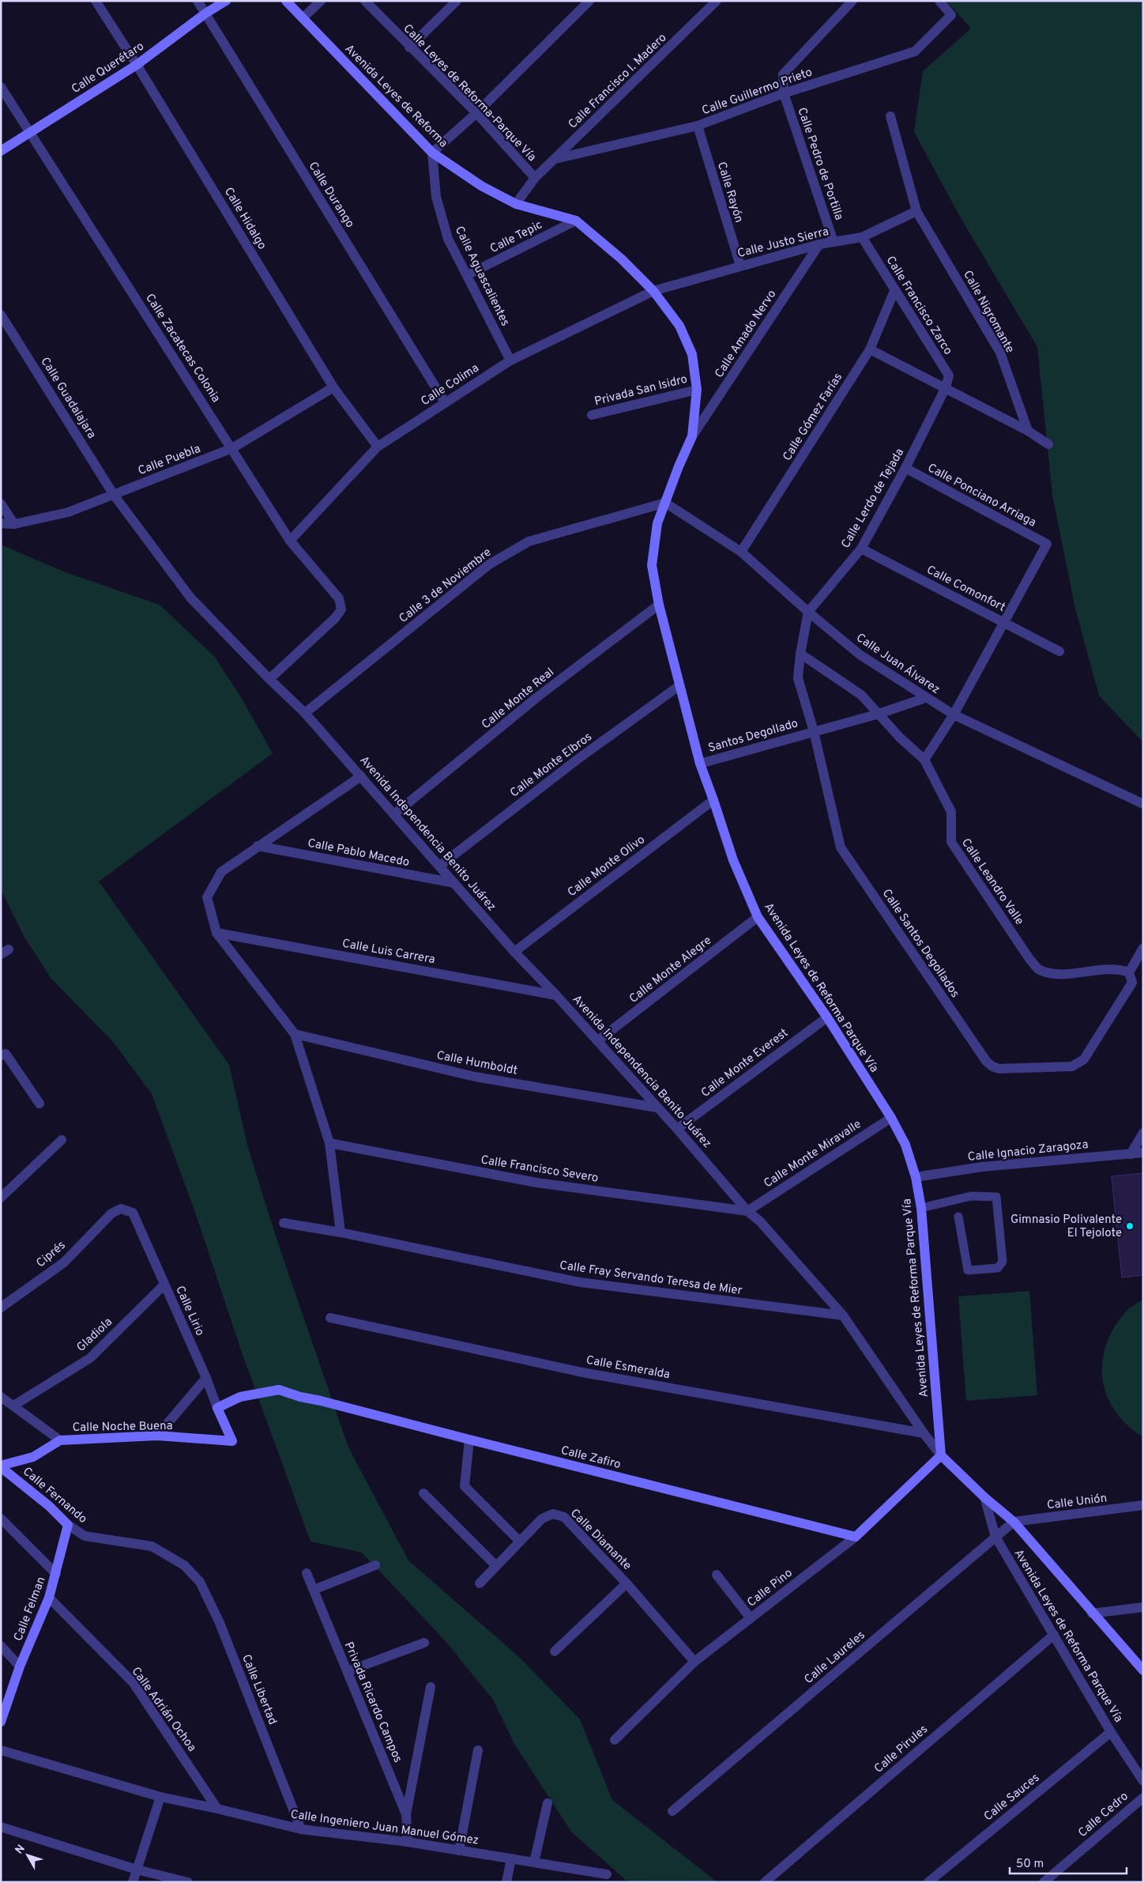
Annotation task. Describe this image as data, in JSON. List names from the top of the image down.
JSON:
{
  "streets": {
    "street": [
      "Calle Querétaro",
      "Calle Francisco I. Madero",
      "Calle Guillermo Prieto",
      "Calle Leyes de Reforma-Parque Vía",
      "Avenida Leyes de Reforma",
      "Calle Pedro de Portilla",
      "Calle Rayón",
      "Calle Durango",
      "Calle Hidalgo",
      "Calle Tepic",
      "Calle Justo Sierra",
      "Calle Aguascalientes",
      "Calle Francisco Zarco",
      "Calle Nigromante",
      "Calle Amado Nervo",
      "Calle Zacatecas Colonia",
      "Calle Colima",
      "Privada San Isidro",
      "Calle Guadalajara",
      "Calle Gómez Farías",
      "Calle Puebla",
      "Calle Ponciano Arriaga",
      "Calle Lerdo de Tejada",
      "Calle 3 de Noviembre",
      "Calle Comonfort",
      "Calle Juan Álvarez",
      "Calle Monte Real",
      "Santos Degollado",
      "Calle Monte Elbros",
      "Avenida Independencia Benito Juárez",
      "Calle Pablo Macedo",
      "Calle Monte Olivo",
      "Calle Leandro Valle",
      "Calle Santos Degollados",
      "Calle Luis Carrera",
      "Calle Monte Alegre",
      "Avenida Leyes de Reforma Parque Vía",
      "Calle Humboldt",
      "Calle Monte Everest",
      "Calle Ignacio Zaragoza",
      "Calle Monte Miravalle",
      "Calle Francisco Severo",
      "Ciprés",
      "Calle Fray Servando Teresa de Mier",
      "Calle Lirio",
      "Gladiola",
      "Calle Esmeralda",
      "Calle Noche Buena",
      "Calle Zafiro",
      "Calle Fernando",
      "Calle Unión",
      "Calle Diamante",
      "Calle Pino",
      "Calle Felman",
      "Calle Laureles",
      "Calle Libertad",
      "Privada Ricardo Campos",
      "Calle Adrián Ochoa",
      "Calle Pirules",
      "Calle Sauces",
      "Calle Cedro",
      "Calle Ingeniero Juan Manuel Gómez"
    ]
  },
  "crossings": [
    ["Calle Querétaro", "Calle Durango"],
    ["Calle Querétaro", "Calle Hidalgo"],
    ["Calle Querétaro", "Calle Zacatecas Colonia"],
    ["Calle Francisco I. Madero", "Calle Guillermo Prieto"],
    ["Calle Francisco I. Madero", "Calle Leyes de Reforma-Parque Vía"],
    ["Calle Guillermo Prieto", "Calle Pedro de Portilla"],
    ["Calle Guillermo Prieto", "Calle Rayón"],
    ["Calle Leyes de Reforma-Parque Vía", "Avenida Leyes de Reforma"],
    ["Avenida Leyes de Reforma", "Calle Aguascalientes"],
    ["Avenida Leyes de Reforma", "Avenida Leyes de Reforma Parque Vía"],
    ["Calle Pedro de Portilla", "Calle Justo Sierra"],
    ["Calle Rayón", "Calle Justo Sierra"],
    ["Calle Durango", "Calle Colima"],
    ["Calle Hidalgo", "Calle Colima"],
    ["Calle Hidalgo", "Calle Puebla"],
    ["Calle Tepic", "Calle Aguascalientes"],
    ["Calle Tepic", "Avenida Leyes de Reforma Parque Vía"],
    ["Calle Justo Sierra", "Calle Francisco Zarco"],
    ["Calle Justo Sierra", "Calle Nigromante"],
    ["Calle Justo Sierra", "Calle Amado Nervo"],
    ["Calle Justo Sierra", "Calle Colima"],
    ["Calle Justo Sierra", "Avenida Leyes de Reforma Parque Vía"],
    ["Calle Aguascalientes", "Calle Colima"],
    ["Calle Francisco Zarco", "Calle Gómez Farías"],
    ["Calle Francisco Zarco", "Calle Lerdo de Tejada"],
    ["Calle Amado Nervo", "Avenida Leyes de Reforma Parque Vía"],
    ["Calle Zacatecas Colonia", "Calle Colima"],
    ["Calle Zacatecas Colonia", "Calle Puebla"],
    ["Calle Zacatecas Colonia", "Avenida Independencia Benito Juárez"],
    ["Calle Colima", "Avenida Leyes de Reforma Parque Vía"],
    ["Privada San Isidro", "Avenida Leyes de Reforma Parque Vía"],
    ["Calle Guadalajara", "Calle Puebla"],
    ["Calle Guadalajara", "Avenida Independencia Benito Juárez"],
    ["Calle Gómez Farías", "Calle Juan Álvarez"],
    ["Calle Puebla", "Avenida Independencia Benito Juárez"],
    ["Calle Ponciano Arriaga", "Calle Lerdo de Tejada"],
    ["Calle Ponciano Arriaga", "Calle Comonfort"],
    ["Calle Lerdo de Tejada", "Calle Comonfort"],
    ["Calle Lerdo de Tejada", "Calle Juan Álvarez"],
    ["Calle Lerdo de Tejada", "Calle Santos Degollados"],
    ["Calle 3 de Noviembre", "Calle Juan Álvarez"],
    ["Calle 3 de Noviembre", "Avenida Independencia Benito Juárez"],
    ["Calle 3 de Noviembre", "Avenida Leyes de Reforma Parque Vía"],
    ["Calle Juan Álvarez", "Santos Degollado"],
    ["Calle Juan Álvarez", "Calle Santos Degollados"],
    ["Calle Juan Álvarez", "Avenida Leyes de Reforma Parque Vía"],
    ["Calle Monte Real", "Avenida Independencia Benito Juárez"],
    ["Calle Monte Real", "Avenida Leyes de Reforma Parque Vía"],
    ["Santos Degollado", "Calle Leandro Valle"],
    ["Santos Degollado", "Calle Santos Degollados"],
    ["Santos Degollado", "Avenida Leyes de Reforma Parque Vía"],
    ["Calle Monte Elbros", "Avenida Independencia Benito Juárez"],
    ["Calle Monte Elbros", "Avenida Leyes de Reforma Parque Vía"],
    ["Avenida Independencia Benito Juárez", "Calle Pablo Macedo"],
    ["Avenida Independencia Benito Juárez", "Calle Monte Olivo"],
    ["Avenida Independencia Benito Juárez", "Calle Luis Carrera"],
    ["Avenida Independencia Benito Juárez", "Calle Monte Alegre"],
    ["Avenida Independencia Benito Juárez", "Avenida Leyes de Reforma Parque Vía"],
    ["Avenida Independencia Benito Juárez", "Calle Humboldt"],
    ["Avenida Independencia Benito Juárez", "Calle Monte Everest"],
    ["Avenida Independencia Benito Juárez", "Calle Monte Miravalle"],
    ["Avenida Independencia Benito Juárez", "Calle Francisco Severo"],
    ["Avenida Independencia Benito Juárez", "Calle Fray Servando Teresa de Mier"],
    ["Avenida Independencia Benito Juárez", "Calle Esmeralda"],
    ["Avenida Independencia Benito Juárez", "Calle Unión"],
    ["Avenida Independencia Benito Juárez", "Calle Pino"],
    ["Avenida Independencia Benito Juárez", "Calle Laureles"],
    ["Calle Monte Olivo", "Avenida Leyes de Reforma Parque Vía"],
    ["Calle Leandro Valle", "Calle Santos Degollados"],
    ["Calle Monte Alegre", "Avenida Leyes de Reforma Parque Vía"],
    ["Avenida Leyes de Reforma Parque Vía", "Calle Monte Everest"],
    ["Avenida Leyes de Reforma Parque Vía", "Calle Ignacio Zaragoza"],
    ["Avenida Leyes de Reforma Parque Vía", "Calle Monte Miravalle"],
    ["Avenida Leyes de Reforma Parque Vía", "Calle Pino"],
    ["Avenida Leyes de Reforma Parque Vía", "Calle Laureles"],
    ["Avenida Leyes de Reforma Parque Vía", "Calle Pirules"],
    ["Avenida Leyes de Reforma Parque Vía", "Calle Sauces"],
    ["Calle Monte Miravalle", "Calle Francisco Severo"],
    ["Ciprés", "Calle Lirio"],
    ["Calle Lirio", "Gladiola"],
    ["Calle Lirio", "Calle Noche Buena"],
    ["Calle Lirio", "Calle Zafiro"],
    ["Calle Zafiro", "Calle Pino"],
    ["Calle Fernando", "Calle Felman"],
    ["Calle Fernando", "Calle Libertad"],
    ["Calle Unión", "Calle Laureles"],
    ["Calle Diamante", "Calle Pino"],
    ["Calle Felman", "Calle Adrián Ochoa"],
    ["Calle Libertad", "Calle Ingeniero Juan Manuel Gómez"],
    ["Privada Ricardo Campos", "Calle Ingeniero Juan Manuel Gómez"],
    ["Calle Adrián Ochoa", "Calle Ingeniero Juan Manuel Gómez"]
  ],
  "places": ["Gimnasio Polivalente El Tejolote"],
  "scale_bar": "50 m",
  "north": "top left"
}
